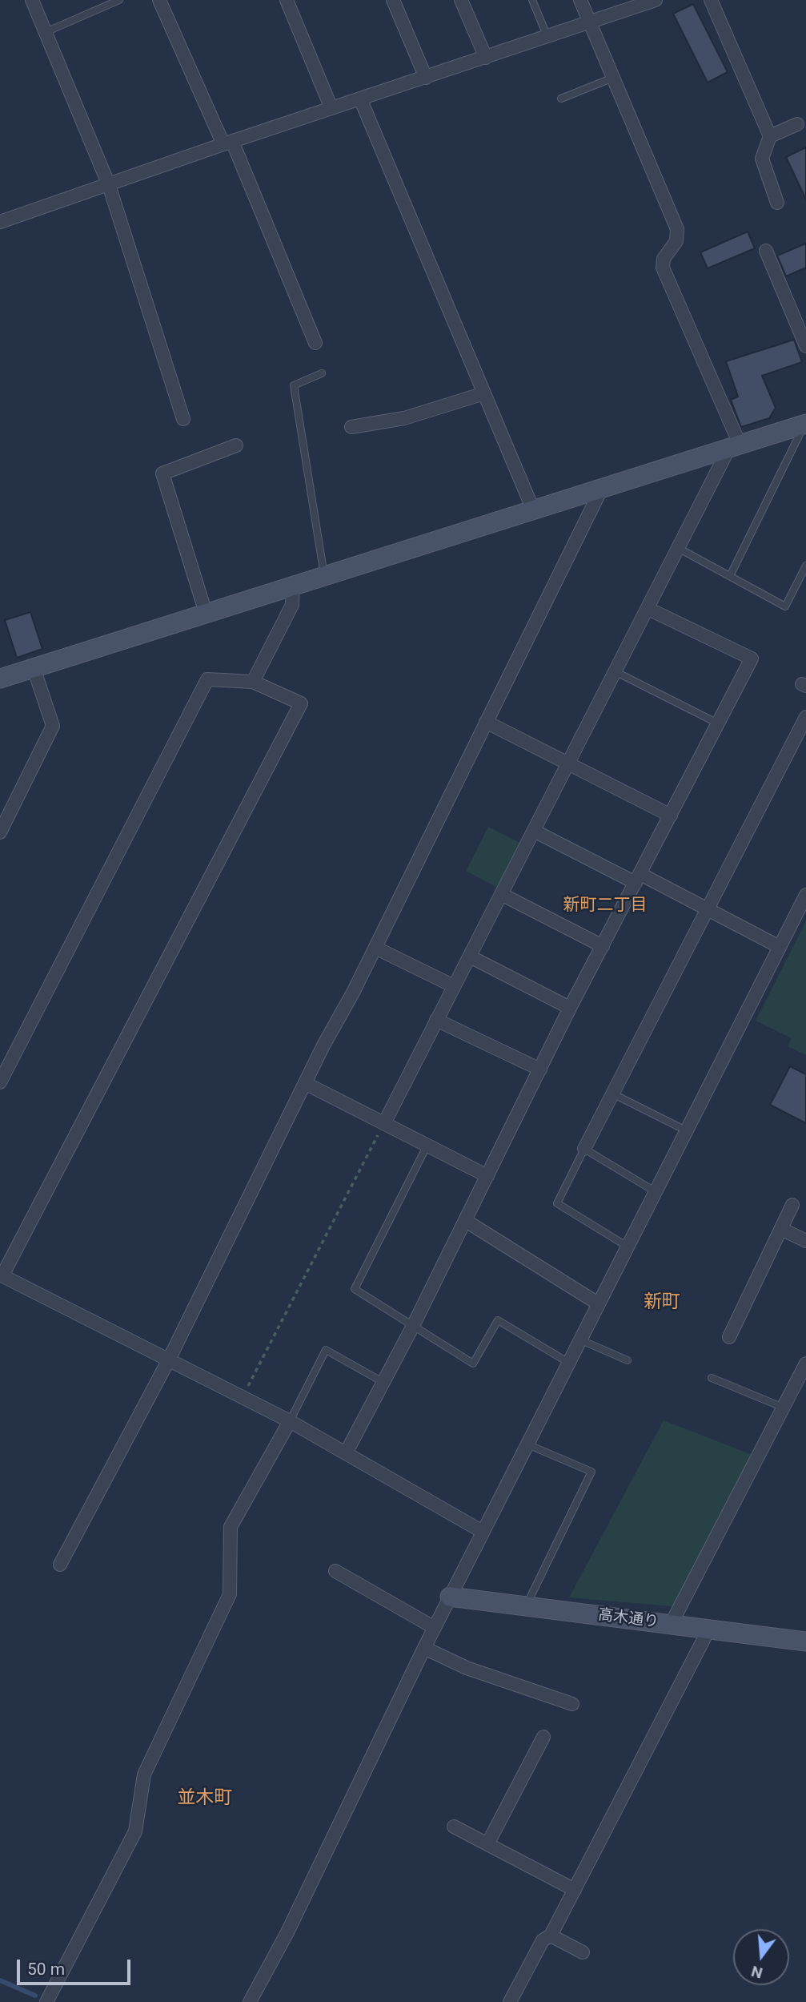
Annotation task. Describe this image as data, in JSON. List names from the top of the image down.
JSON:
{
  "streets": {
    "street": ["高木通り"]
  },
  "districts": ["新町二丁目", "新町", "並木町"],
  "scale_bar": "50 m",
  "north": "bottom"
}
